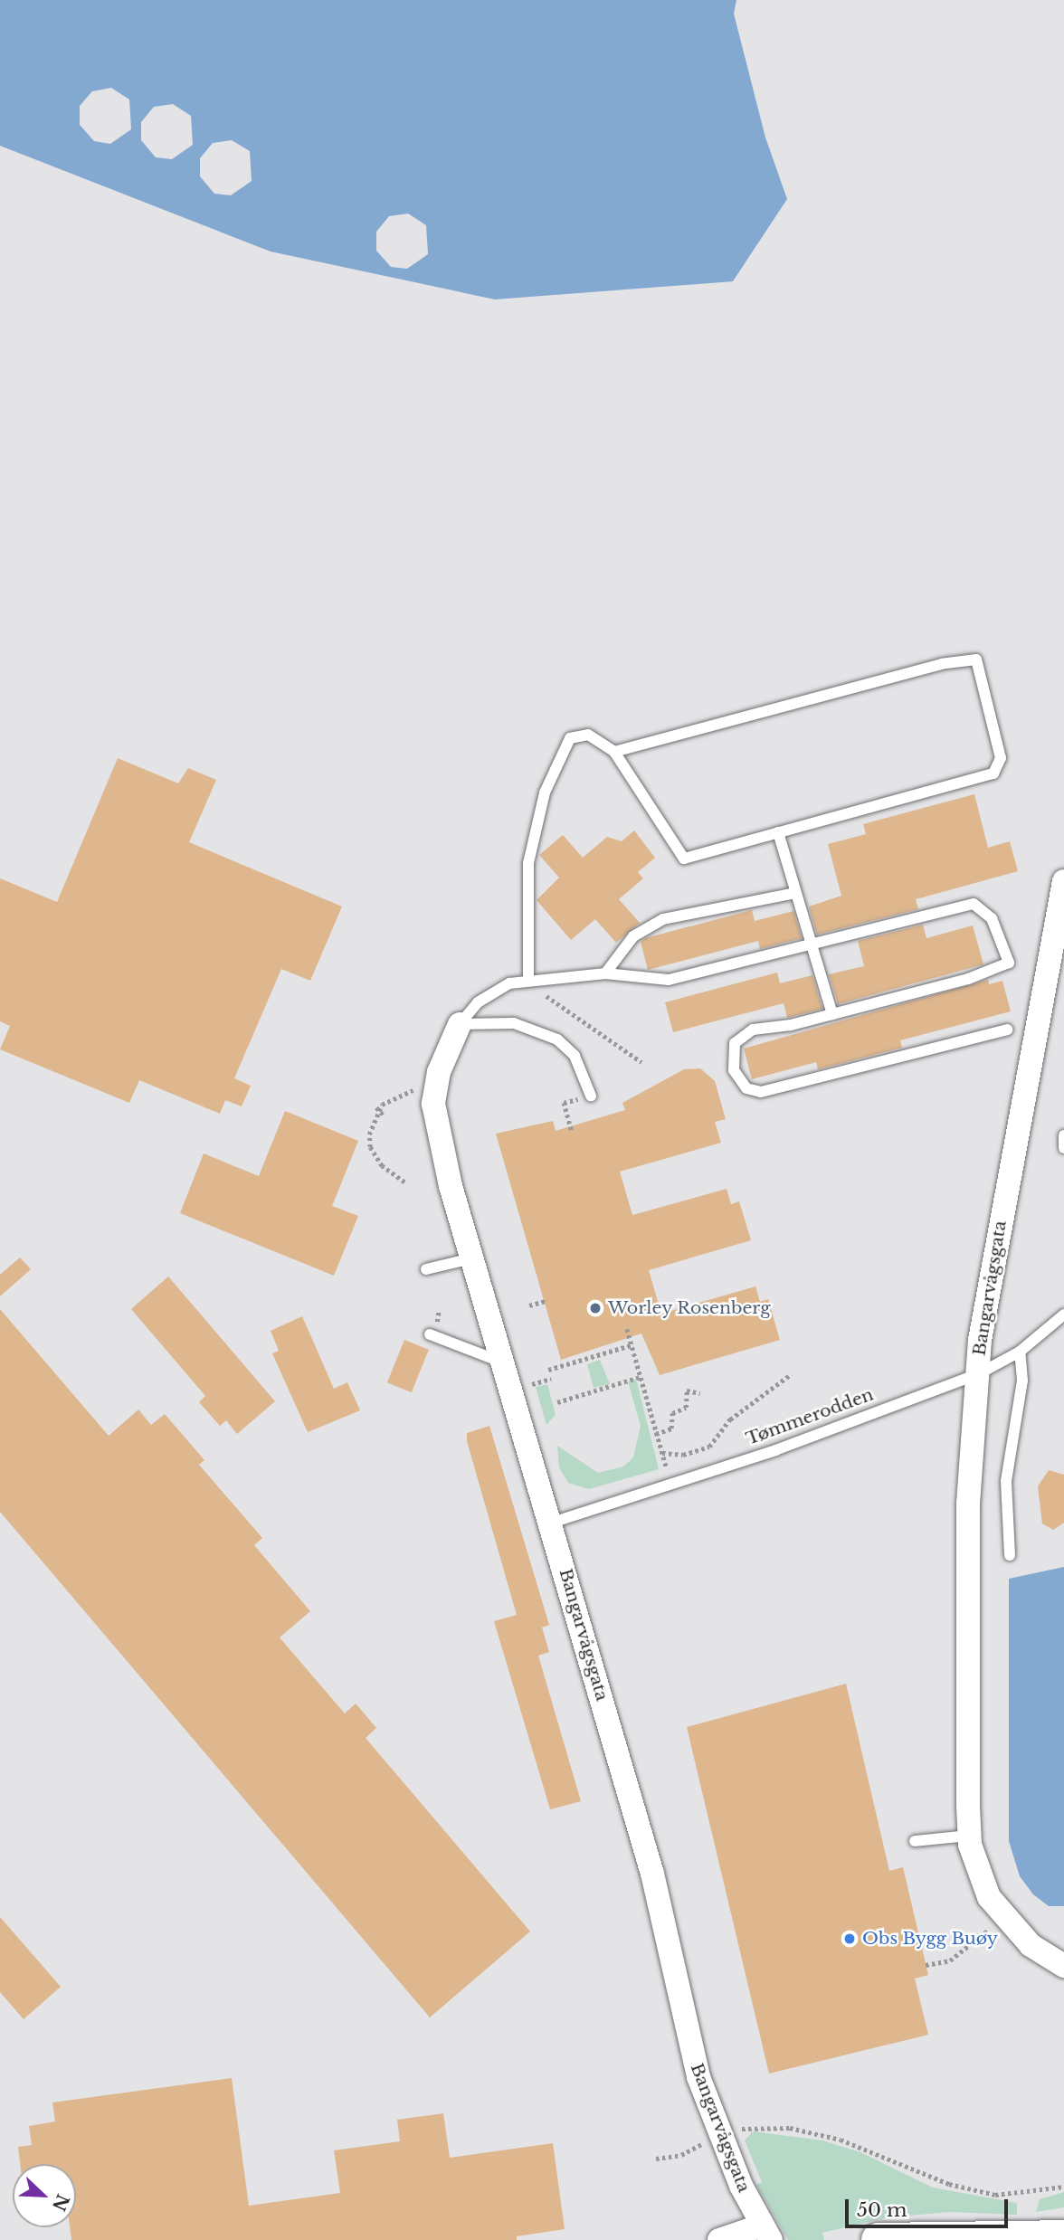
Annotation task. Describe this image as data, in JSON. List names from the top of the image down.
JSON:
{
  "streets": {
    "street": ["Bangarvågsgata"],
    "lane": ["Tømmerodden"]
  },
  "crossings": [
    ["Bangarvågsgata", "Tømmerodden"]
  ],
  "places": ["Worley Rosenberg", "Obs Bygg Buøy"],
  "scale_bar": "50 m",
  "north": "bottom right"
}
